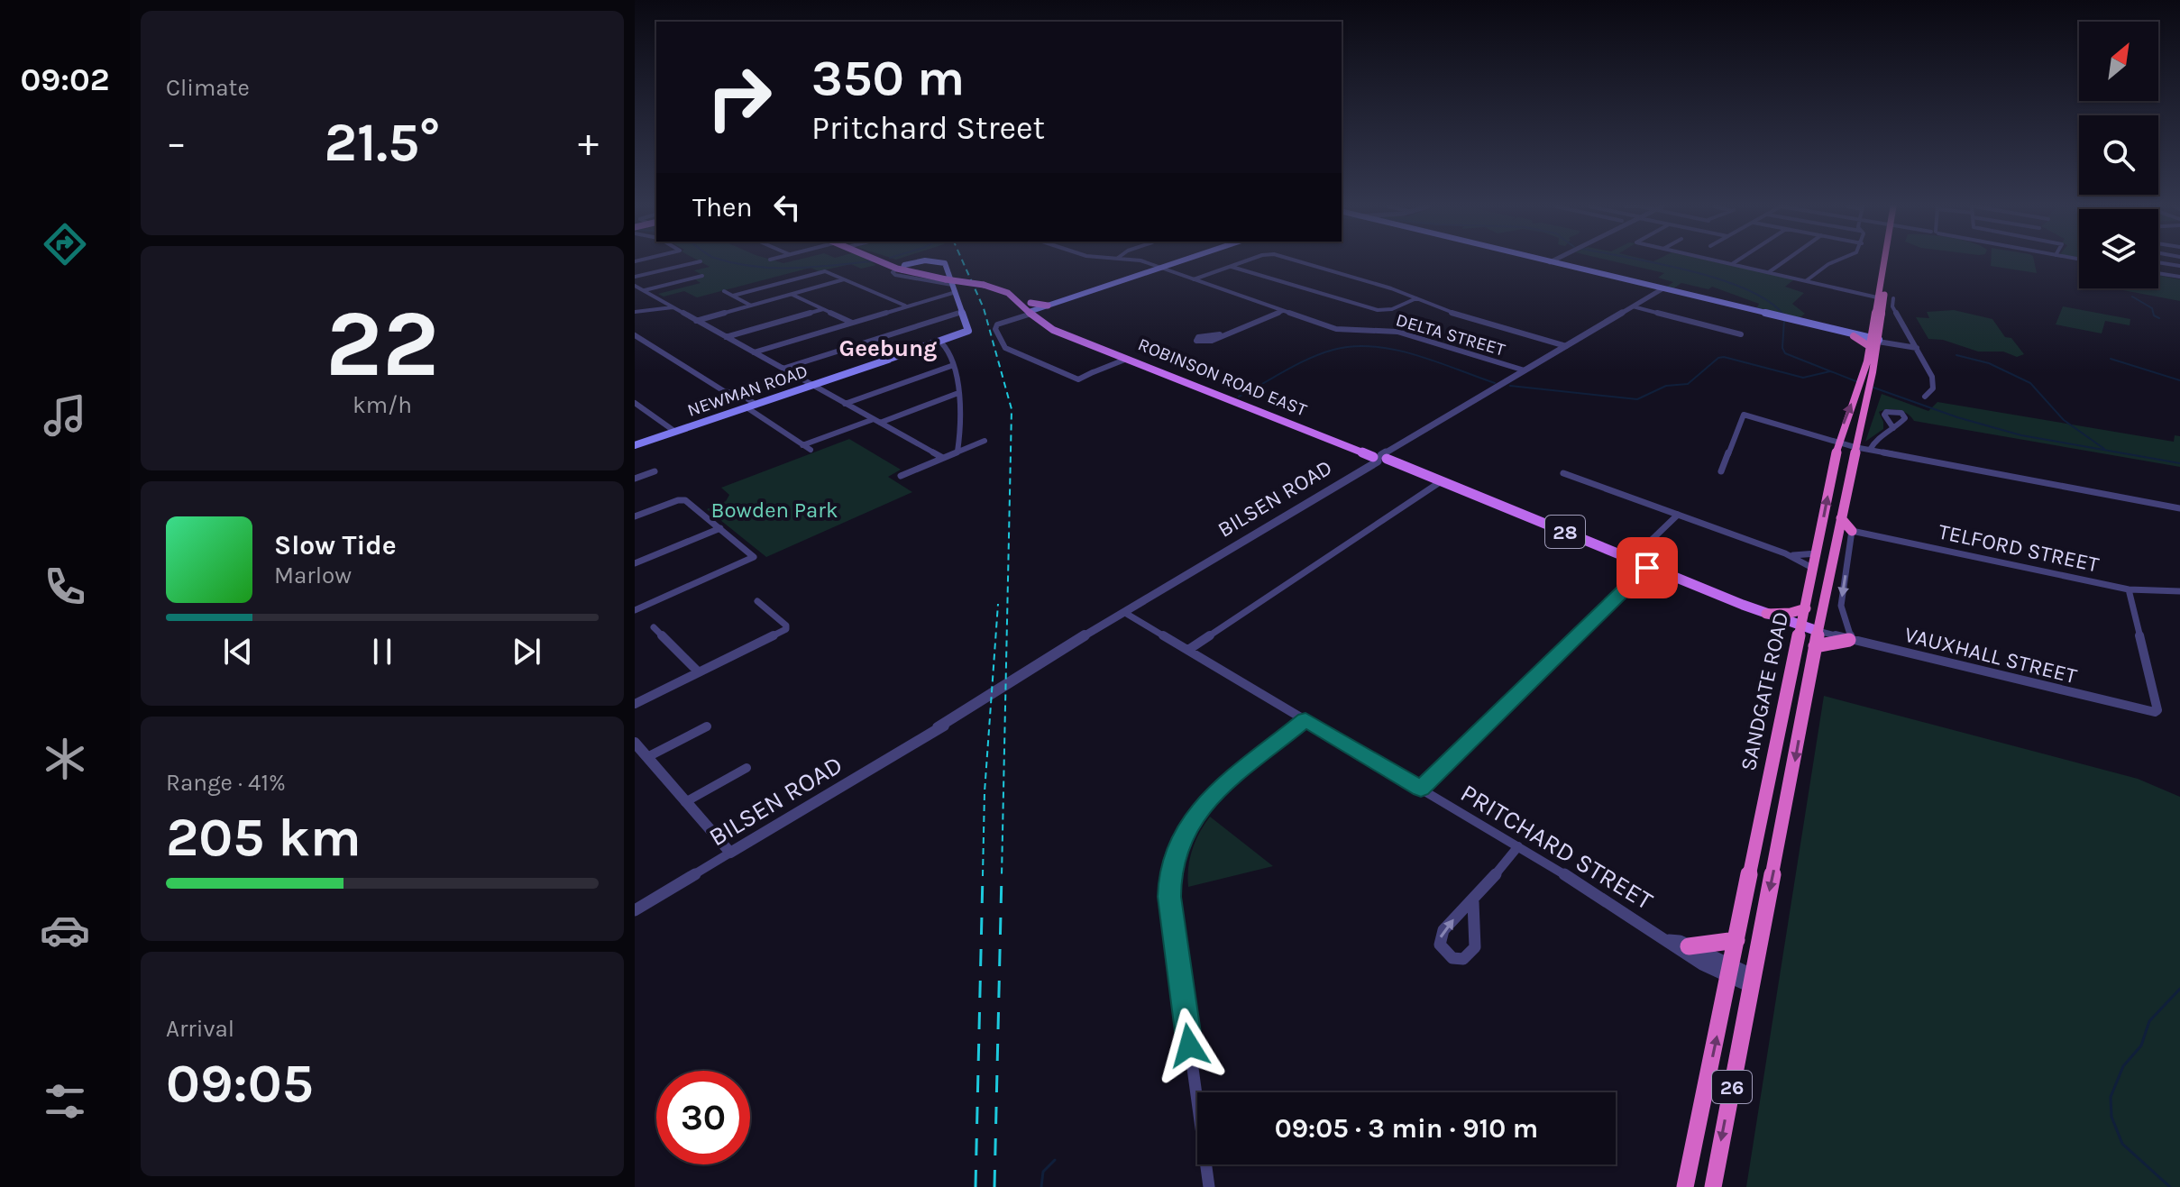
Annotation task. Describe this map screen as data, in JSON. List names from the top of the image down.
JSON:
{
  "streets": {
    "highway": ["SANDGATE ROAD", "26"],
    "main road": ["ROBINSON ROAD EAST", "NEWMAN ROAD", "28"],
    "street": [
      "DELTA STREET",
      "BILSEN ROAD",
      "TELFORD STREET",
      "VAUXHALL STREET",
      "PRITCHARD STREET"
    ]
  },
  "crossings": [
    ["DELTA STREET", "BILSEN ROAD"],
    ["ROBINSON ROAD EAST", "BILSEN ROAD"],
    ["ROBINSON ROAD EAST", "28"],
    ["ROBINSON ROAD EAST", "VAUXHALL STREET"],
    ["ROBINSON ROAD EAST", "SANDGATE ROAD"],
    ["BILSEN ROAD", "PRITCHARD STREET"],
    ["TELFORD STREET", "VAUXHALL STREET"],
    ["VAUXHALL STREET", "SANDGATE ROAD"],
    ["SANDGATE ROAD", "PRITCHARD STREET"]
  ],
  "districts": ["Geebung"],
  "parks": ["Bowden Park"],
  "north": "top right",
  "page": {
    "tabs": "09:02",
    "tile": [
      "Climate",
      ["22", "km/h"],
      ["Range · 41%", "205 km"],
      ["Arrival", "09:05"]
    ],
    "turn": ["350 m", "Pritchard Street"],
    "heat": ["−", "21.5°", "+"],
    "then": "Then",
    "song": ["Slow Tide", "Marlow"],
    "limit": "30",
    "trip": "09:05 · 3 min · 910 m"
  }
}
